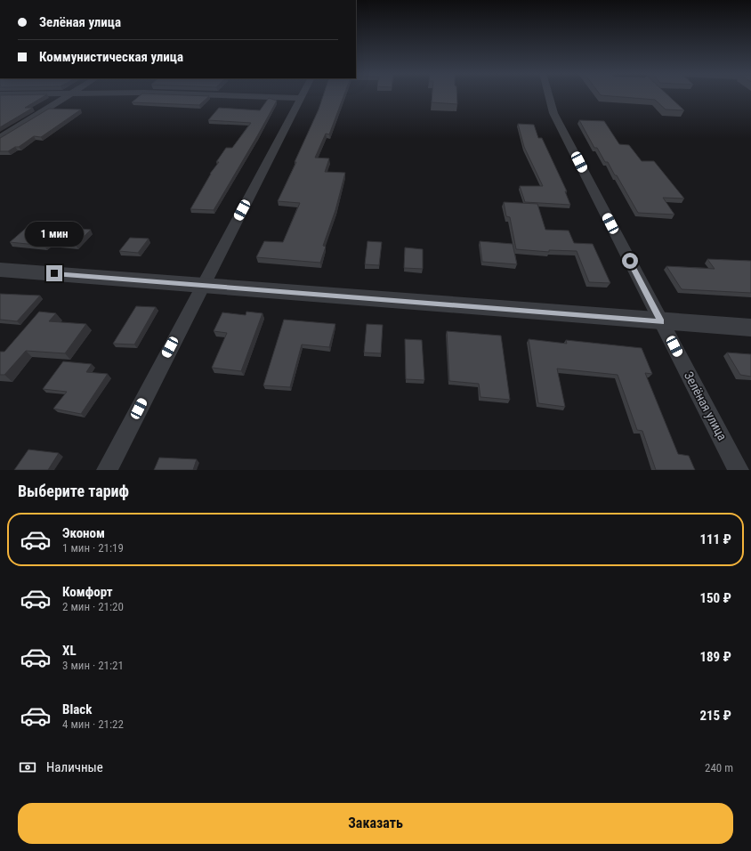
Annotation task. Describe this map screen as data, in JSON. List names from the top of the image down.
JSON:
{
  "streets": {
    "street": ["Зелёная улица"]
  },
  "page": {
    "banner": ["Зелёная улица", "Коммунистическая улица"],
    "bubble": "1 мин",
    "heading": "Выберите тариф",
    "list": [
      {
        "name": "Эконом",
        "note": "1 мин · 21:19",
        "value": "111 ₽"
      },
      {
        "name": "Комфорт",
        "note": "2 мин · 21:20",
        "value": "150 ₽"
      },
      {
        "name": "XL",
        "note": "3 мин · 21:21",
        "value": "189 ₽"
      },
      {
        "name": "Black",
        "note": "4 мин · 21:22",
        "value": "215 ₽"
      }
    ],
    "pay": ["Наличные", "240 m"],
    "buttons": "Заказать"
  }
}
